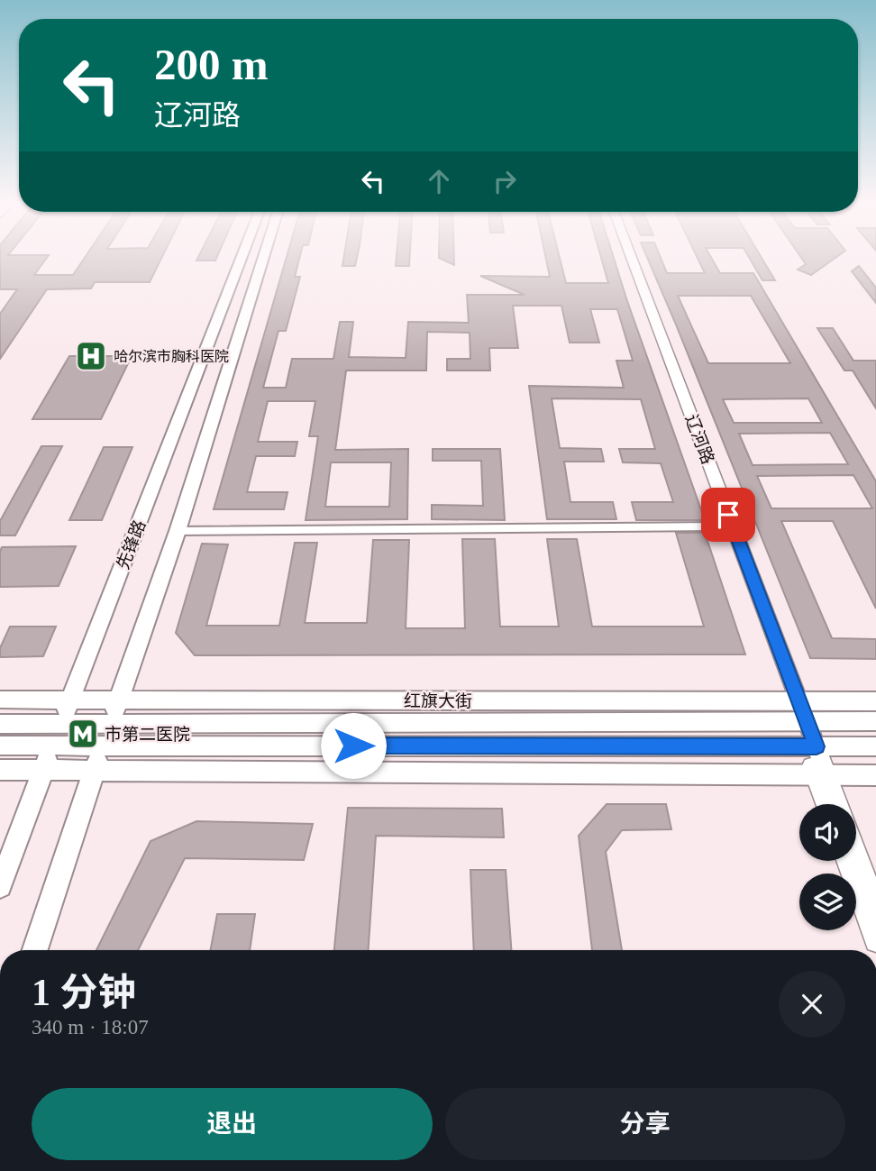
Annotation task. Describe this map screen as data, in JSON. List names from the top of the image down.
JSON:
{
  "streets": {
    "main road": ["辽河路", "先锋路", "红旗大街"]
  },
  "crossings": [
    ["辽河路", "红旗大街"],
    ["先锋路", "红旗大街"]
  ],
  "places": {
    "hospital": ["哈尔滨市胸科医院"],
    "metro station": ["市第二医院"]
  },
  "page": {
    "turn": ["200 m", "辽河路"],
    "heading": ["1 分钟", "340 m · 18:07"],
    "buttons": ["退出", "分享"]
  }
}
